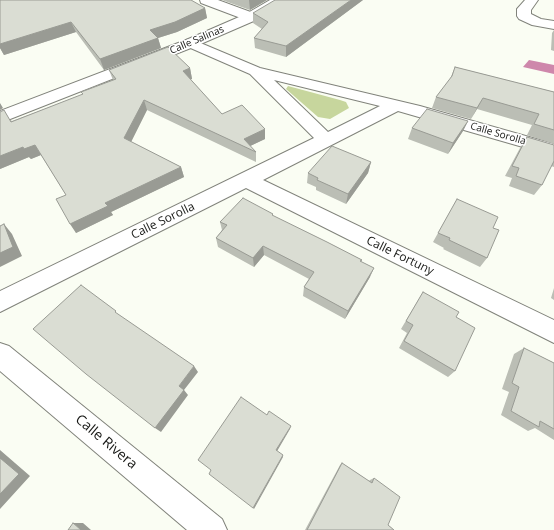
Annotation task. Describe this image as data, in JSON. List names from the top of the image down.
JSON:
{
  "streets": {
    "street": [
      "Calle Salinas",
      "Calle Sorolla",
      "Calle Fortuny",
      "Calle Rivera"
    ]
  },
  "crossings": [
    ["Calle Salinas", "Calle Sorolla"],
    ["Calle Sorolla", "Calle Fortuny"]
  ]
}
